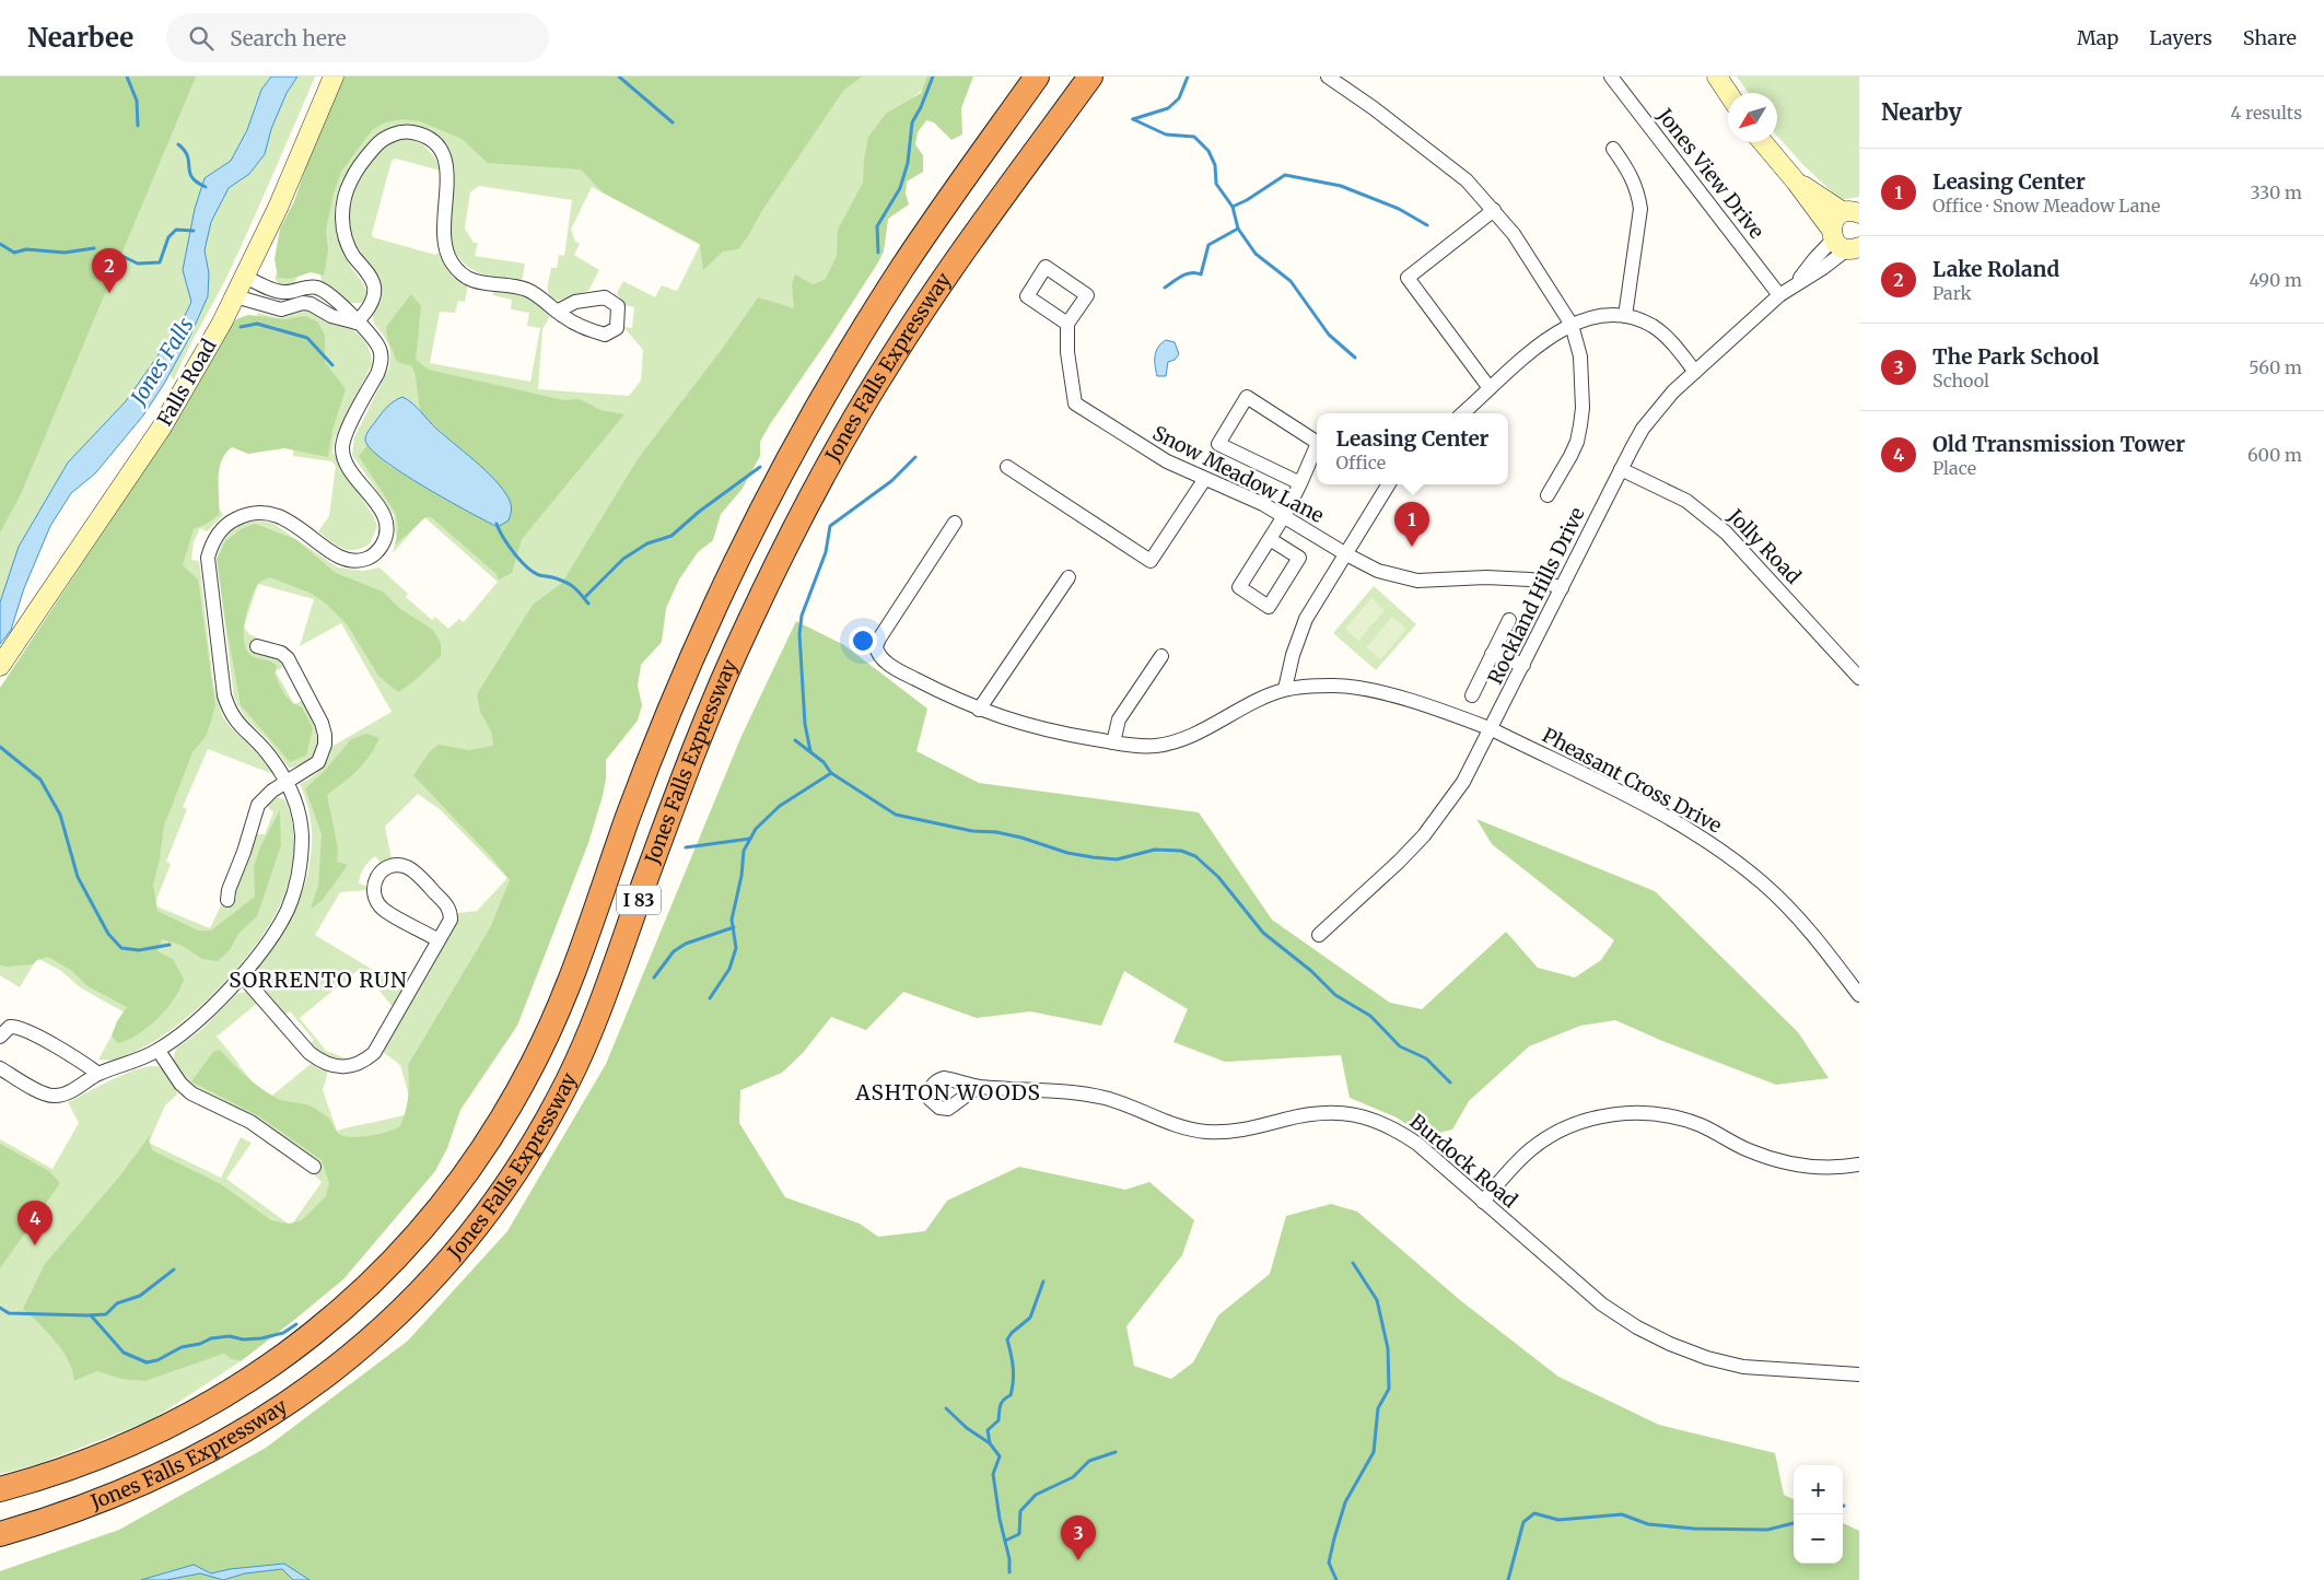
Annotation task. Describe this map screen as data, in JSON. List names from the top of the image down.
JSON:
{
  "streets": {
    "highway": ["Jones Falls Expressway", "I 83"],
    "main road": ["Falls Road"],
    "street": [
      "Jones View Drive",
      "Snow Meadow Lane",
      "Jolly Road",
      "Rockland Hills Drive",
      "Pheasant Cross Drive",
      "Burdock Road"
    ]
  },
  "crossings": [
    ["Jones View Drive", "Rockland Hills Drive"],
    ["Snow Meadow Lane", "Rockland Hills Drive"],
    ["Jolly Road", "Rockland Hills Drive"],
    ["Rockland Hills Drive", "Pheasant Cross Drive"]
  ],
  "districts": ["SORRENTO RUN", "ASHTON WOODS"],
  "water": ["Jones Falls"],
  "north": "bottom left",
  "page": {
    "header": "Nearbee",
    "search": "Search here",
    "nav": ["Map", "Layers", "Share"],
    "heading": ["Nearby", "4 results"],
    "list": [
      {
        "mark": "1",
        "name": "Leasing Center",
        "note": "Office · Snow Meadow Lane",
        "value": "330 m"
      },
      {
        "mark": "2",
        "name": "Lake Roland",
        "note": "Park",
        "value": "490 m"
      },
      {
        "mark": "3",
        "name": "The Park School",
        "note": "School",
        "value": "560 m"
      },
      {
        "mark": "4",
        "name": "Old Transmission Tower",
        "note": "Place",
        "value": "600 m"
      }
    ],
    "pins": [
      "2",
      "1",
      "4",
      "3"
    ],
    "popup": ["Leasing Center", "Office"],
    "map_buttons": ["+", "−"]
  }
}
